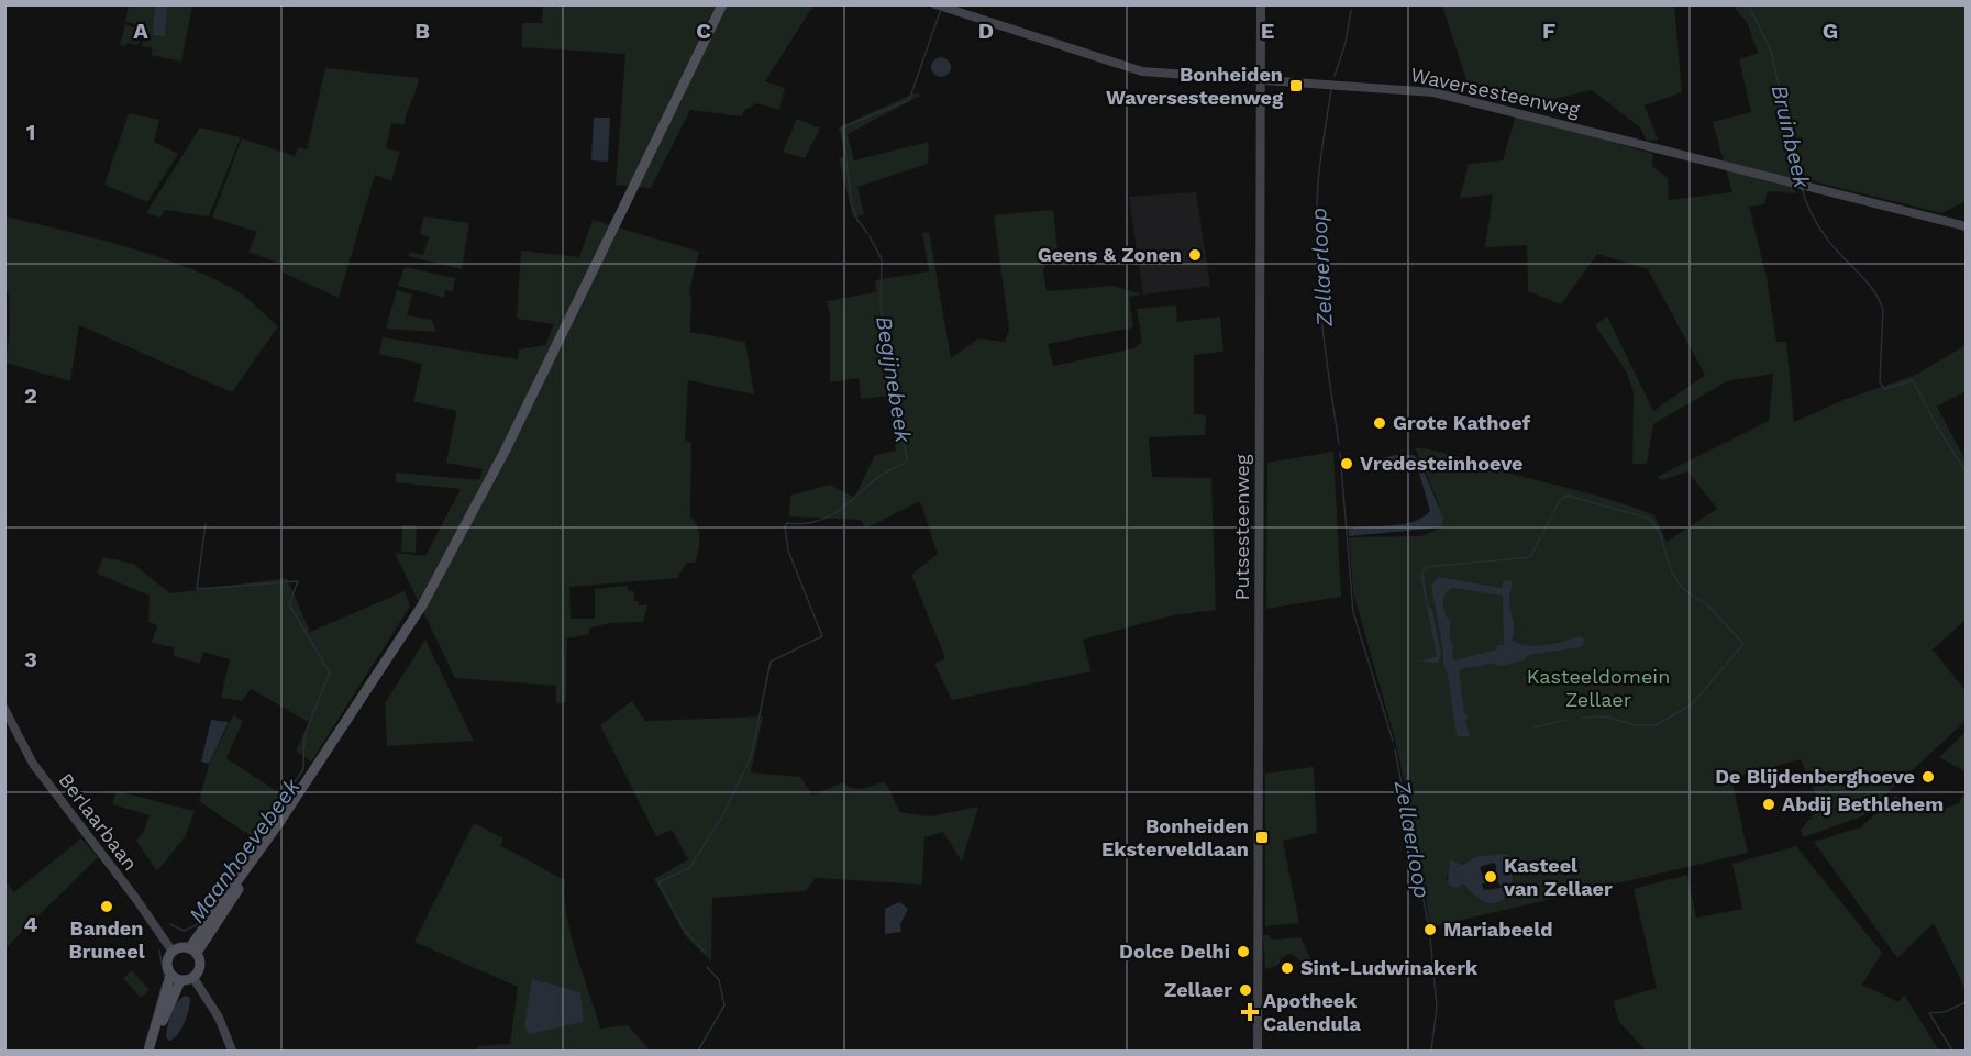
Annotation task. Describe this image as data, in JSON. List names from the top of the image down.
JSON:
{
  "streets": {
    "street": ["Waversesteenweg", "Putsesteenweg", "Berlaarbaan"]
  },
  "crossings": [
    ["Waversesteenweg", "Putsesteenweg"]
  ],
  "water": [
    "Bruinbeek",
    "Zellaerloop",
    "Begijnebeek",
    "Maanhoevebeek"
  ],
  "parks": ["Kasteeldomein Zellaer"],
  "places": {
    "transit": ["Bonheiden Waversesteenweg", "Bonheiden Eksterveldlaan"],
    "other": [
      "Geens & Zonen",
      "Grote Kathoef",
      "Vredesteinhoeve",
      "De Blijdenberghoeve",
      "Abdij Bethlehem",
      "Kasteel van Zellaer",
      "Banden Bruneel",
      "Mariabeeld",
      "Dolce Delhi",
      "Sint-Ludwinakerk",
      "Zellaer"
    ],
    "health": ["Apotheek Calendula"]
  },
  "grid": {
    "columns": [
      "A",
      "B",
      "C",
      "D",
      "E",
      "F",
      "G"
    ],
    "rows": [
      "1",
      "2",
      "3",
      "4"
    ]
  }
}
